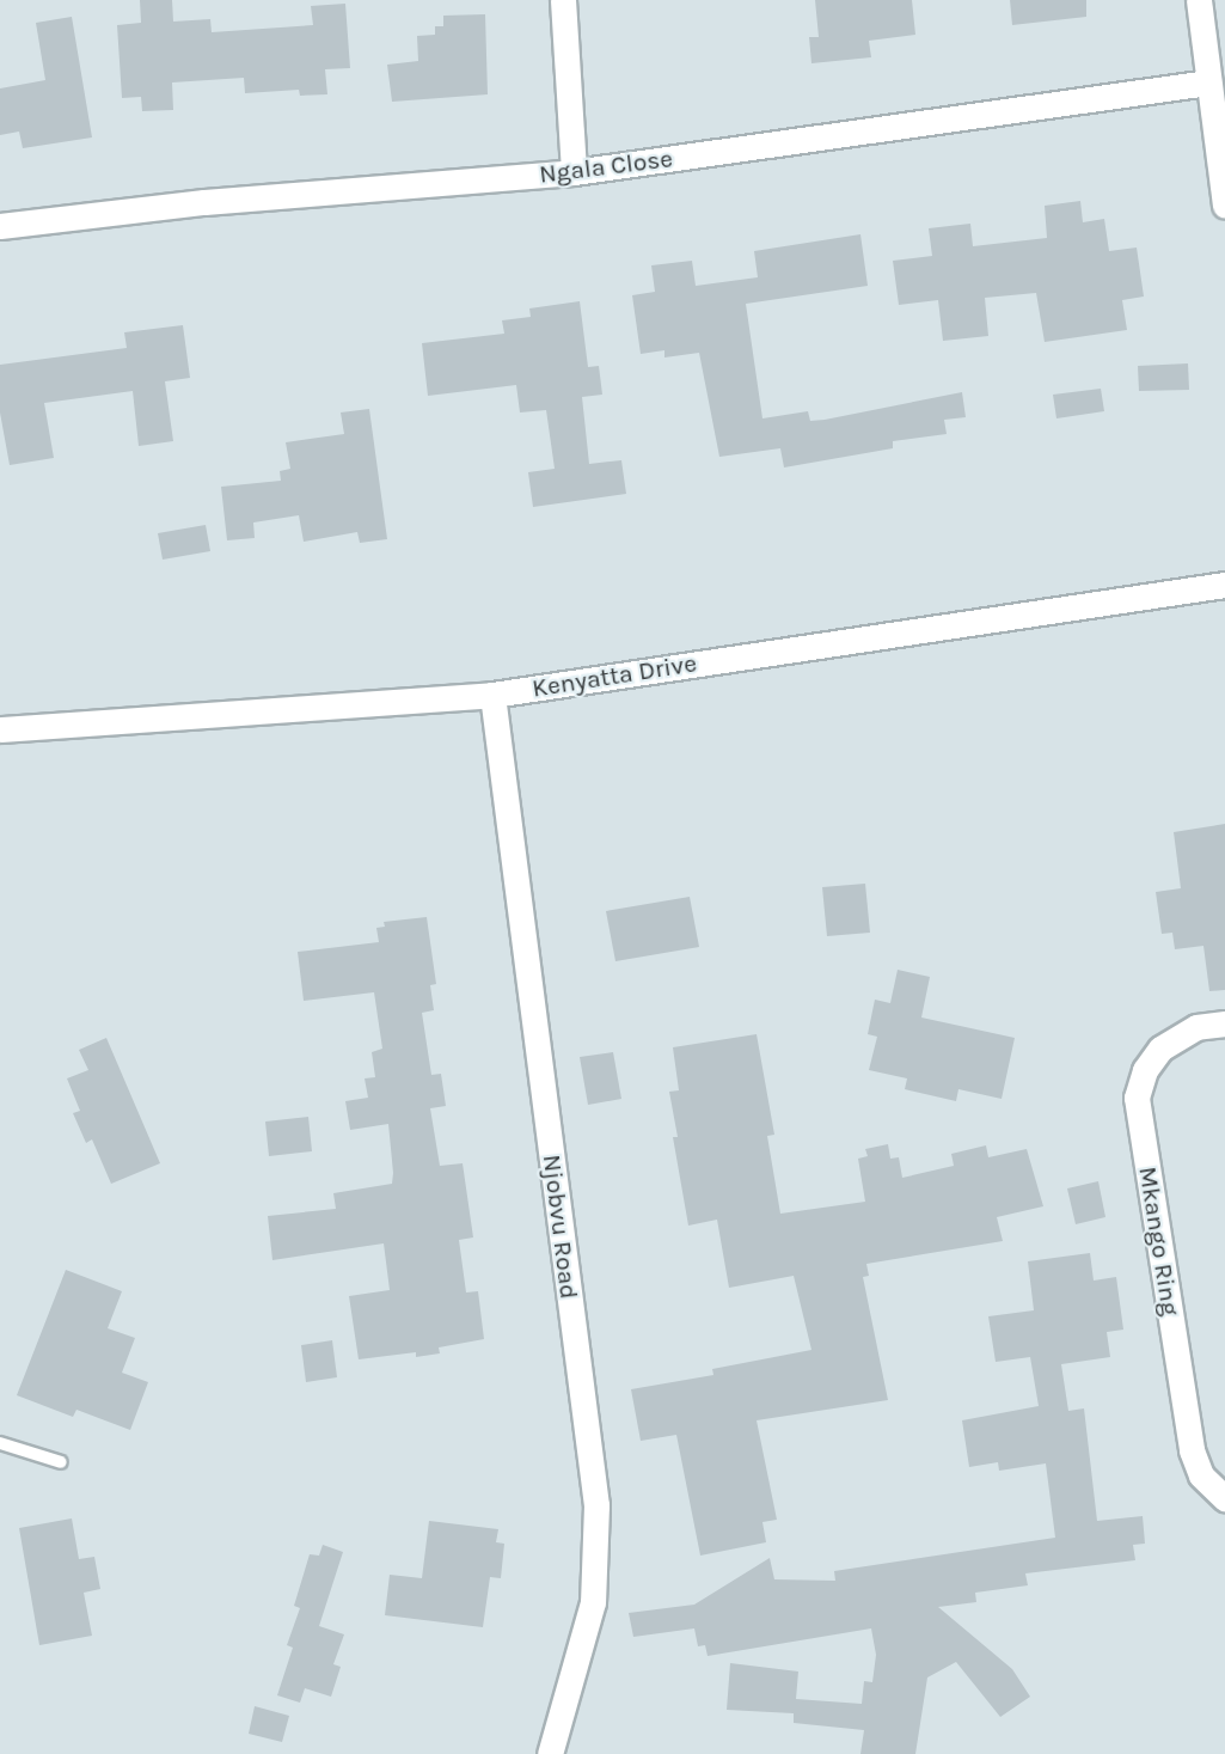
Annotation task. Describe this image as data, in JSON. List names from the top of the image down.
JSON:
{
  "streets": {
    "street": [
      "Ngala Close",
      "Kenyatta Drive",
      "Njobvu Road",
      "Mkango Ring"
    ]
  },
  "crossings": [
    ["Kenyatta Drive", "Njobvu Road"]
  ]
}
